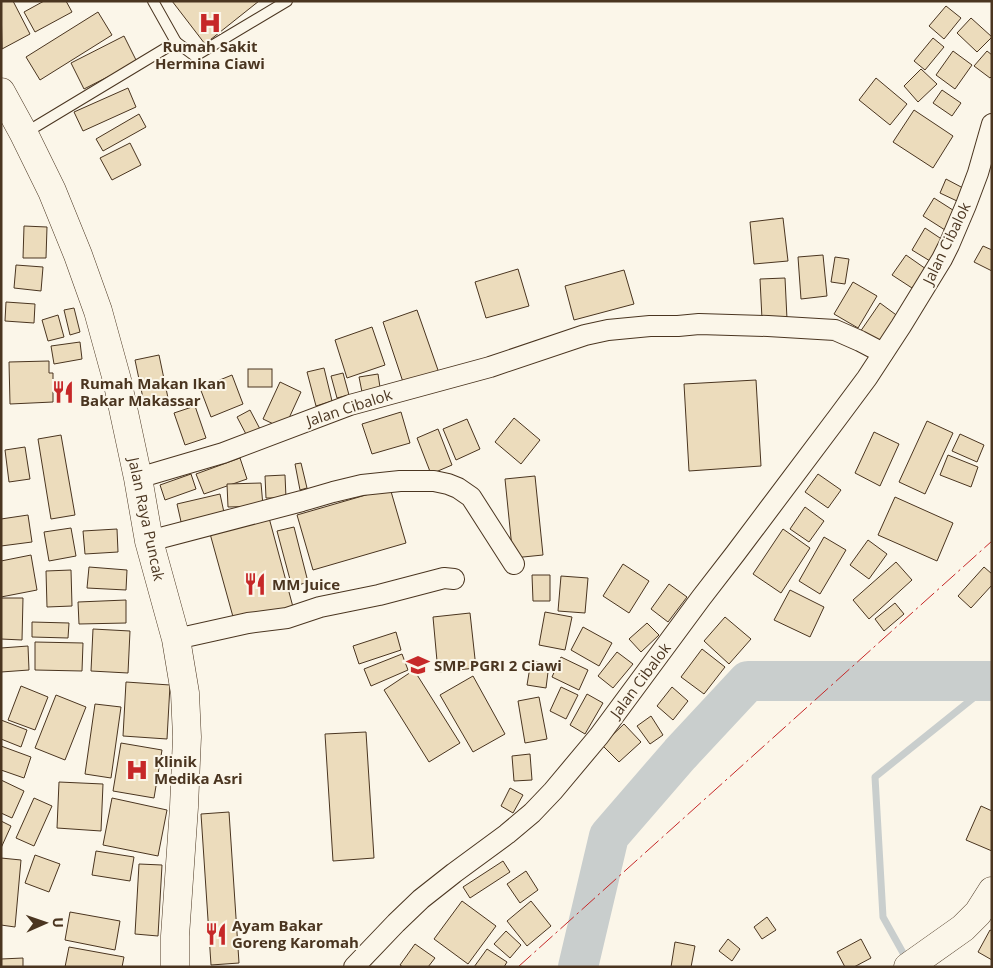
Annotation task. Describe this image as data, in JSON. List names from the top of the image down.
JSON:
{
  "streets": {
    "main road": ["Jalan Raya Puncak"],
    "street": ["Jalan Cibalok"]
  },
  "crossings": [
    ["Jalan Cibalok", "Jalan Raya Puncak"]
  ],
  "places": {
    "hospital": ["Rumah Sakit Hermina Ciawi", "Klinik Medika Asri"],
    "restaurant": ["Rumah Makan Ikan Bakar Makassar", "MM Juice", "Ayam Bakar Goreng Karomah"],
    "school or university": ["SMP PGRI 2 Ciawi"]
  },
  "north": "right"
}
